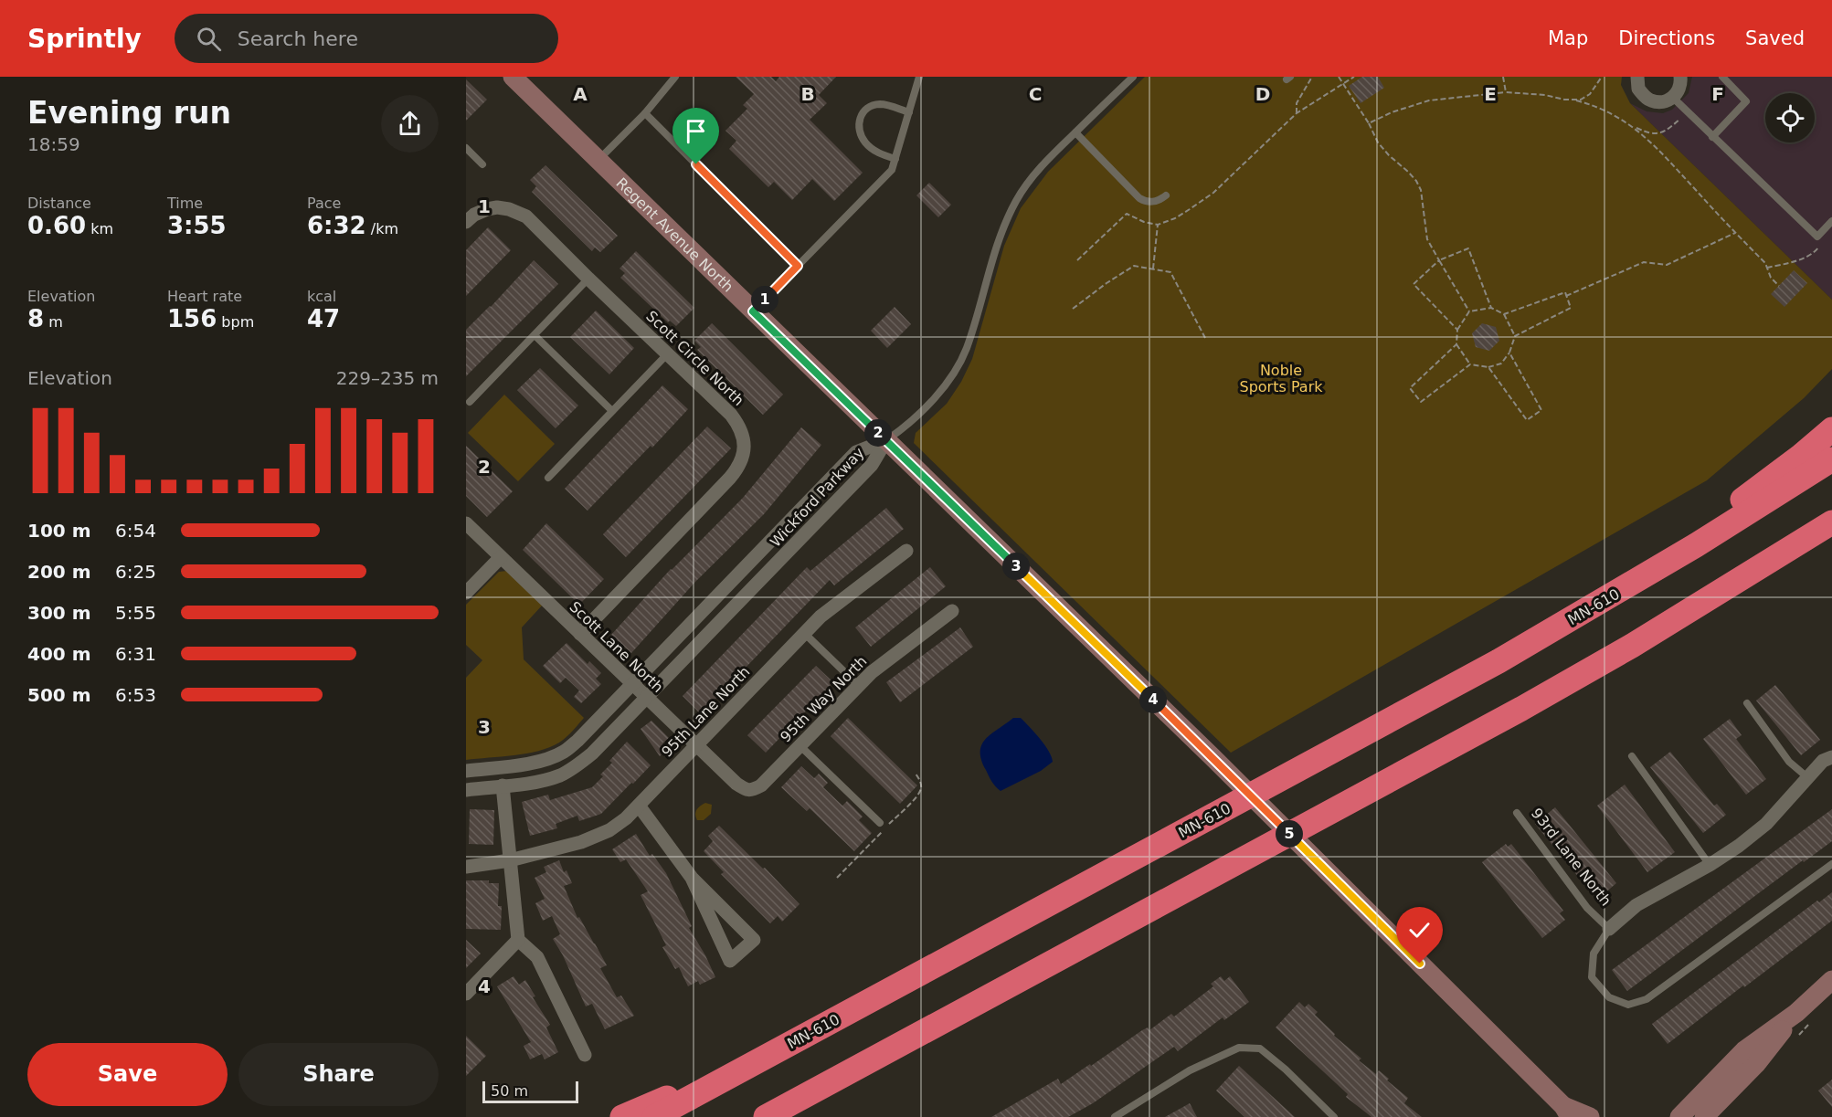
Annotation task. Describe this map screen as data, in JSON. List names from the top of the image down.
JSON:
{
  "streets": {
    "highway": ["MN-610"],
    "street": [
      "Regent Avenue North",
      "Scott Circle North",
      "Wickford Parkway",
      "Scott Lane North",
      "95th Way North",
      "95th Lane North",
      "93rd Lane North"
    ]
  },
  "crossings": [
    ["Regent Avenue North", "Wickford Parkway"],
    ["Scott Circle North", "Scott Lane North"],
    ["Wickford Parkway", "Scott Lane North"],
    ["Scott Lane North", "95th Way North"],
    ["Scott Lane North", "95th Lane North"]
  ],
  "parks": ["Noble Sports Park"],
  "scale_bar": "50 m",
  "page": {
    "header": "Sprintly",
    "search": "Search here",
    "nav": ["Map", "Directions", "Saved"],
    "heading": ["Evening run", "18:59"],
    "stats": [
      ["Distance", "0.60 km"],
      ["Time", "3:55"],
      ["Pace", "6:32 /km"],
      ["Elevation", "8 m"],
      ["Heart rate", "156 bpm"],
      ["kcal", "47"]
    ],
    "pins": [
      "1",
      "2",
      "3",
      "4",
      "5"
    ],
    "chart": ["Elevation", "229–235 m"],
    "list": [
      {
        "name": "100 m",
        "note": "6:54"
      },
      {
        "name": "200 m",
        "note": "6:25"
      },
      {
        "name": "300 m",
        "note": "5:55"
      },
      {
        "name": "400 m",
        "note": "6:31"
      },
      {
        "name": "500 m",
        "note": "6:53"
      }
    ],
    "buttons": ["Save", "Share"],
    "scale": "50 m"
  },
  "grid": {
    "columns": [
      "A",
      "B",
      "C",
      "D",
      "E",
      "F"
    ],
    "rows": [
      "1",
      "2",
      "3",
      "4"
    ]
  }
}
